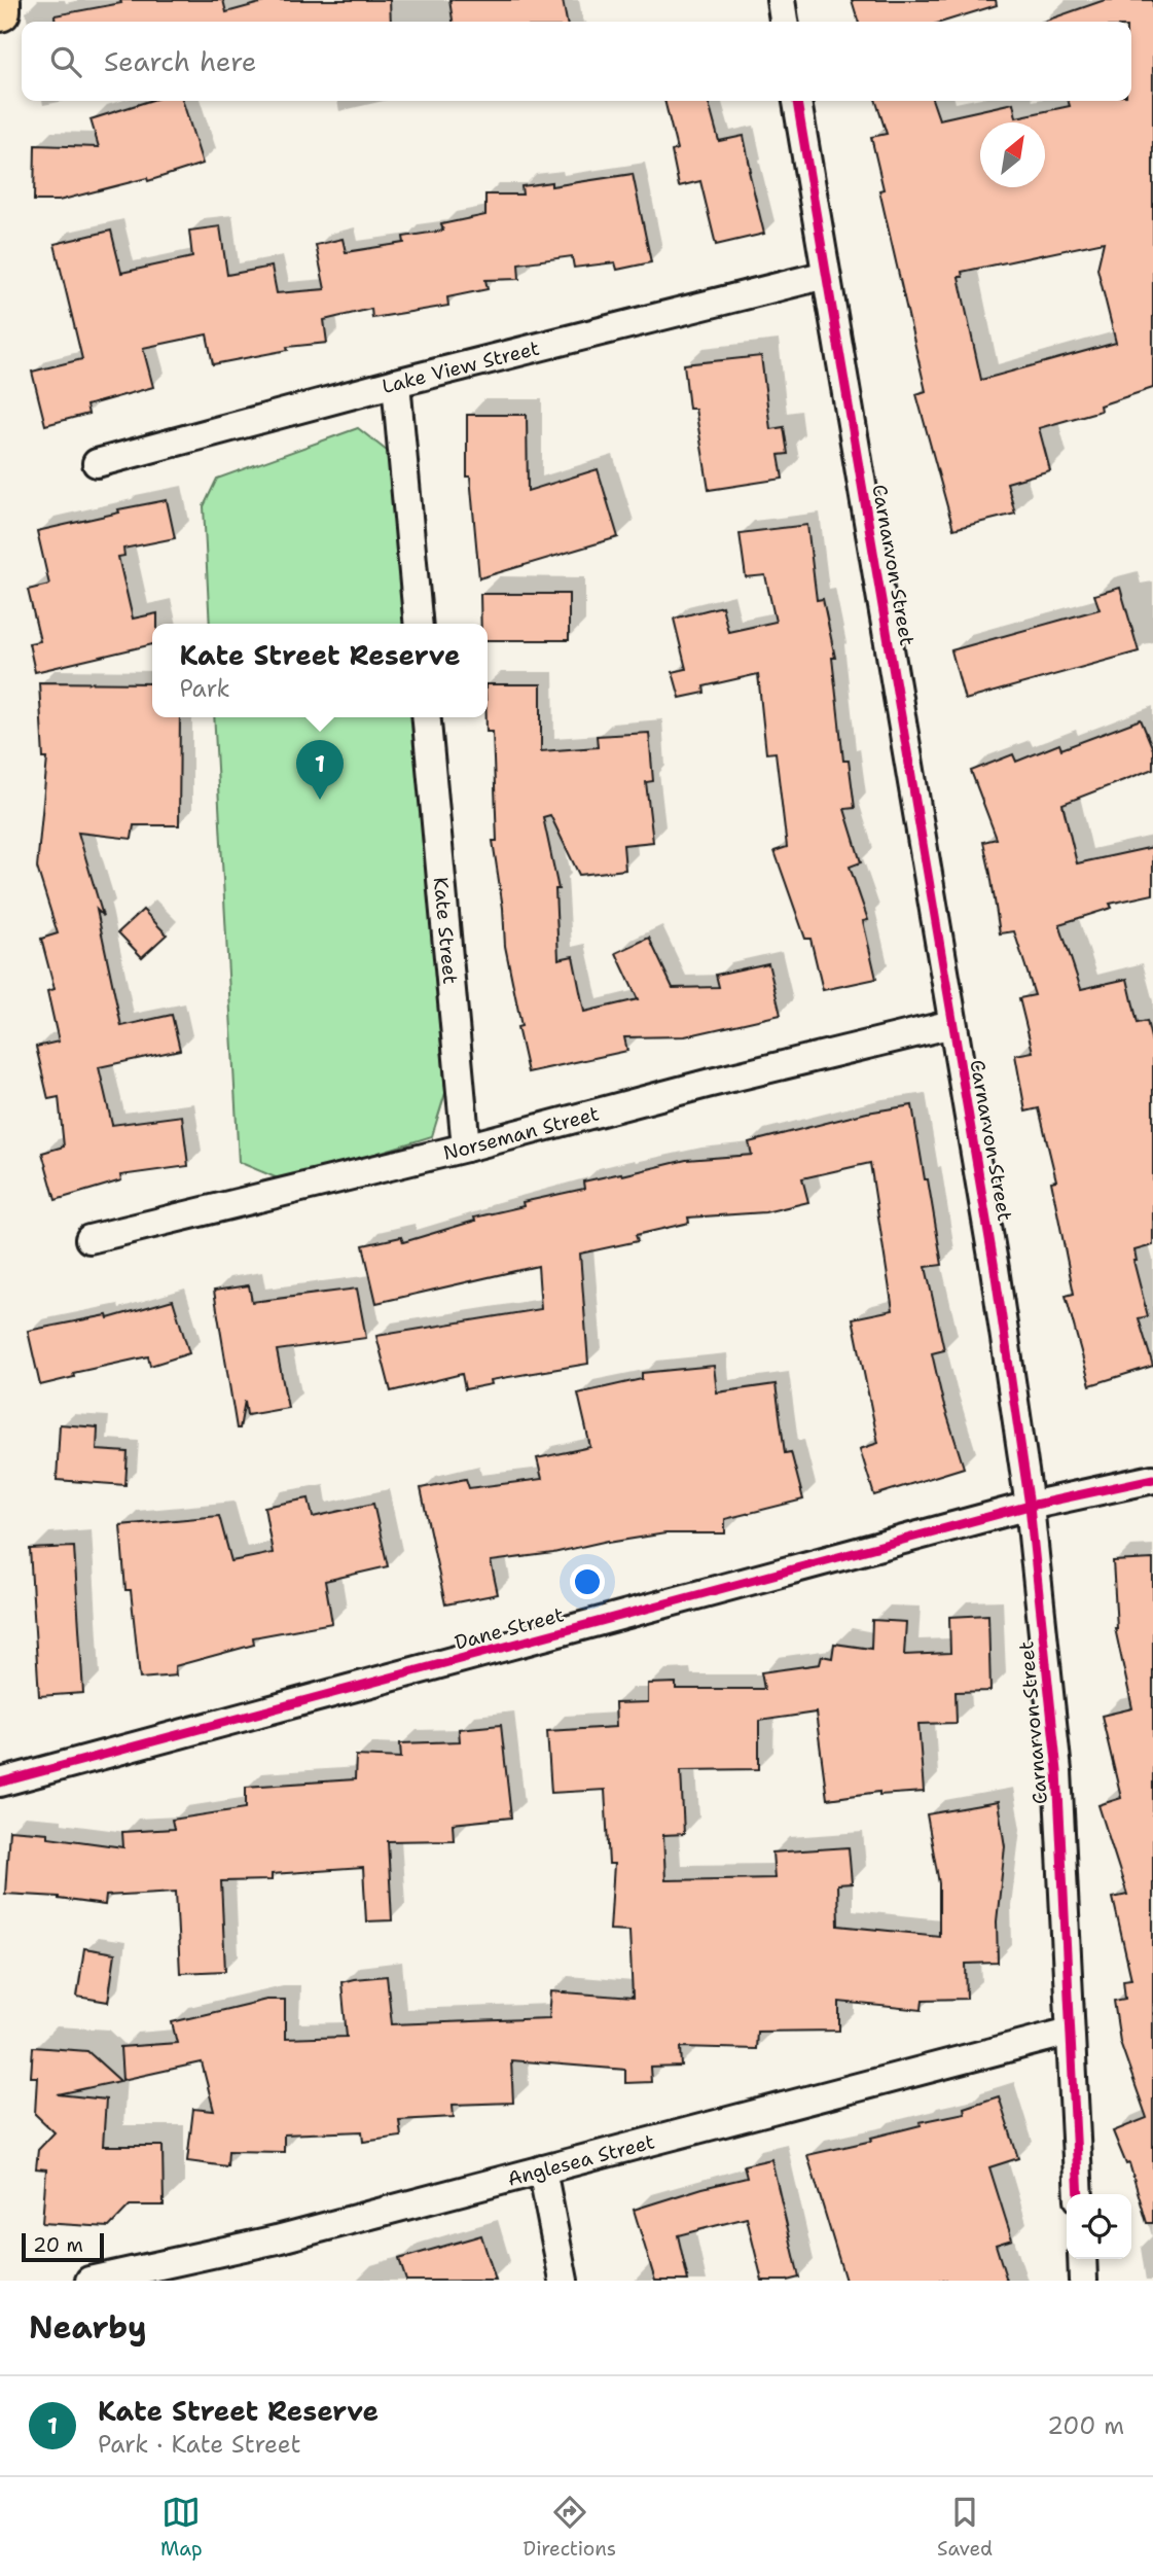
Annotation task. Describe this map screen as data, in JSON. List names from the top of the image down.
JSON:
{
  "streets": {
    "street": [
      "Lake View Street",
      "Carnarvon Street",
      "Kate Street",
      "Norseman Street",
      "Dane Street",
      "Anglesea Street"
    ]
  },
  "crossings": [
    ["Lake View Street", "Carnarvon Street"],
    ["Carnarvon Street", "Norseman Street"],
    ["Carnarvon Street", "Dane Street"],
    ["Carnarvon Street", "Anglesea Street"],
    ["Kate Street", "Norseman Street"]
  ],
  "scale_bar": "20 m",
  "north": "top right",
  "page": {
    "search": "Search here",
    "popup": ["Kate Street Reserve", "Park"],
    "pins": "1",
    "scale": "20 m",
    "heading": "Nearby",
    "list": [
      {
        "mark": "1",
        "name": "Kate Street Reserve",
        "note": "Park · Kate Street",
        "value": "200 m"
      }
    ],
    "nav": ["Map", "Directions", "Saved"]
  }
}
